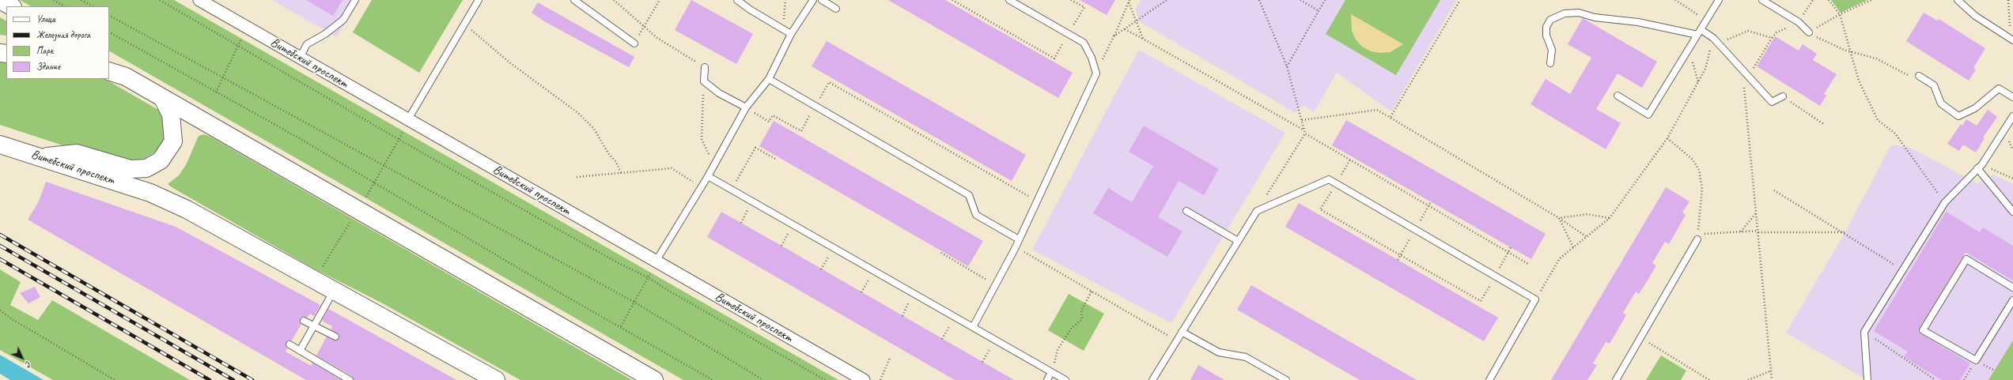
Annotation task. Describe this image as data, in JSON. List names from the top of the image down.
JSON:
{
  "streets": {
    "main road": ["Витебский проспект"]
  },
  "legend": [
    "Улица",
    "Железная дорога",
    "Парк",
    "Здание"
  ],
  "north": "bottom right"
}
